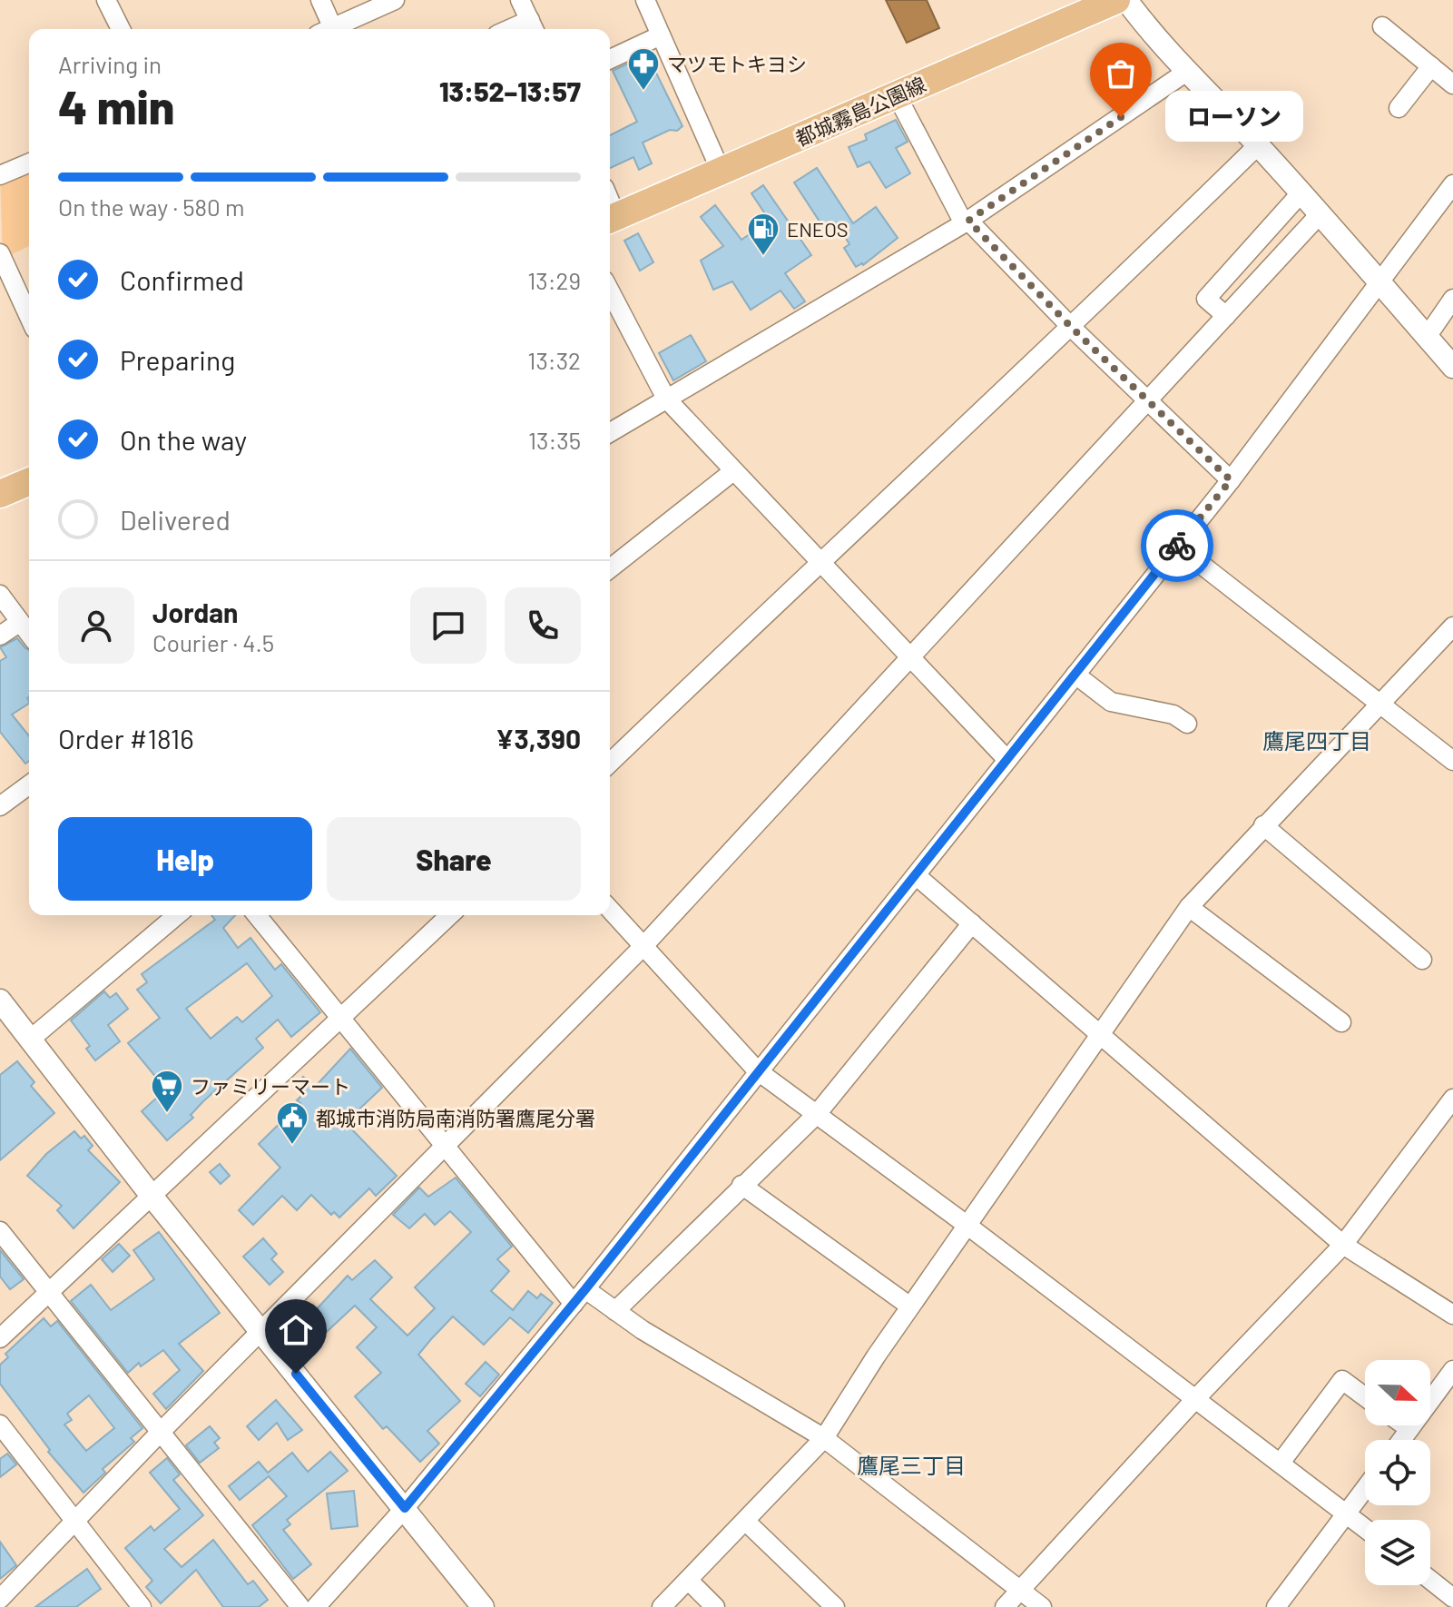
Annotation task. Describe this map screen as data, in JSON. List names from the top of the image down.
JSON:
{
  "streets": {
    "main road": ["都城霧島公園線"]
  },
  "districts": ["鷹尾四丁目", "鷹尾三丁目"],
  "places": {
    "pharmacy": ["マツモトキヨシ"],
    "other": ["ローソン"],
    "fuel station": ["ENEOS"],
    "supermarket": ["ファミリーマート"],
    "public building": ["都城市消防局南消防署鷹尾分署"]
  },
  "north": "right",
  "page": {
    "heading": ["4 min", "Arriving in", "13:52–13:57"],
    "panel": [
      "Jordan",
      "Courier · 4.5",
      "Order #1816",
      "¥3,390"
    ],
    "bubble": "ローソン",
    "bar": "On the way · 580 m",
    "list": [
      ["Confirmed", "13:29"],
      ["Preparing", "13:32"],
      ["On the way", "13:35"],
      "Delivered"
    ],
    "buttons": ["Help", "Share"]
  }
}
